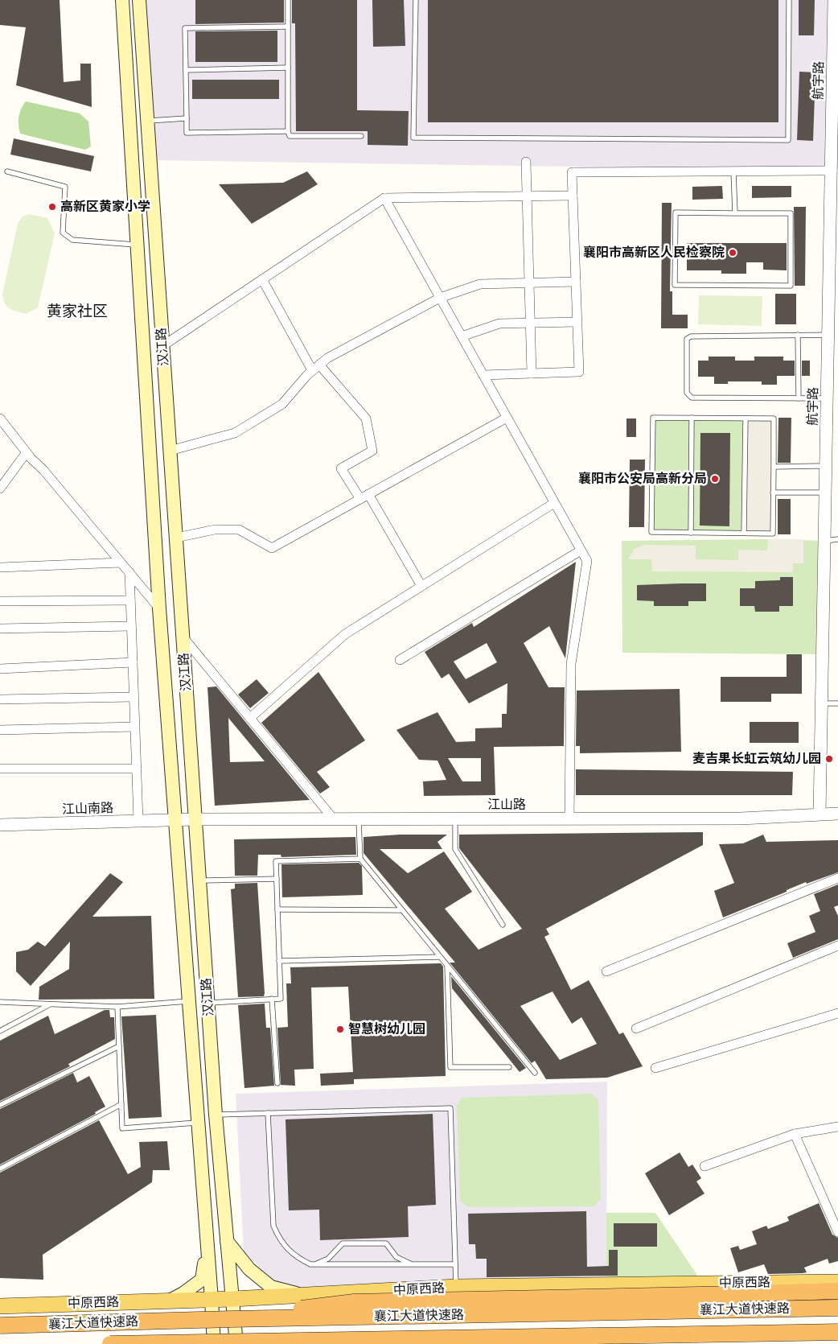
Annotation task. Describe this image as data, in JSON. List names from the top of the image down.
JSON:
{
  "streets": {
    "highway": ["襄江大道快速路"],
    "main road": ["汉江路", "中原西路"],
    "street": ["航宇路", "江山路", "江山南路"]
  },
  "crossings": [
    ["航宇路", "江山路"],
    ["汉江路", "江山路"],
    ["汉江路", "江山南路"],
    ["汉江路", "中原西路"],
    ["江山路", "江山南路"]
  ],
  "districts": ["黄家社区"],
  "places": [
    "高新区黄家小学",
    "襄阳市高新区人民检察院",
    "襄阳市公安局高新分局",
    "麦吉果长虹云筑幼儿园",
    "智慧树幼儿园"
  ]
}
